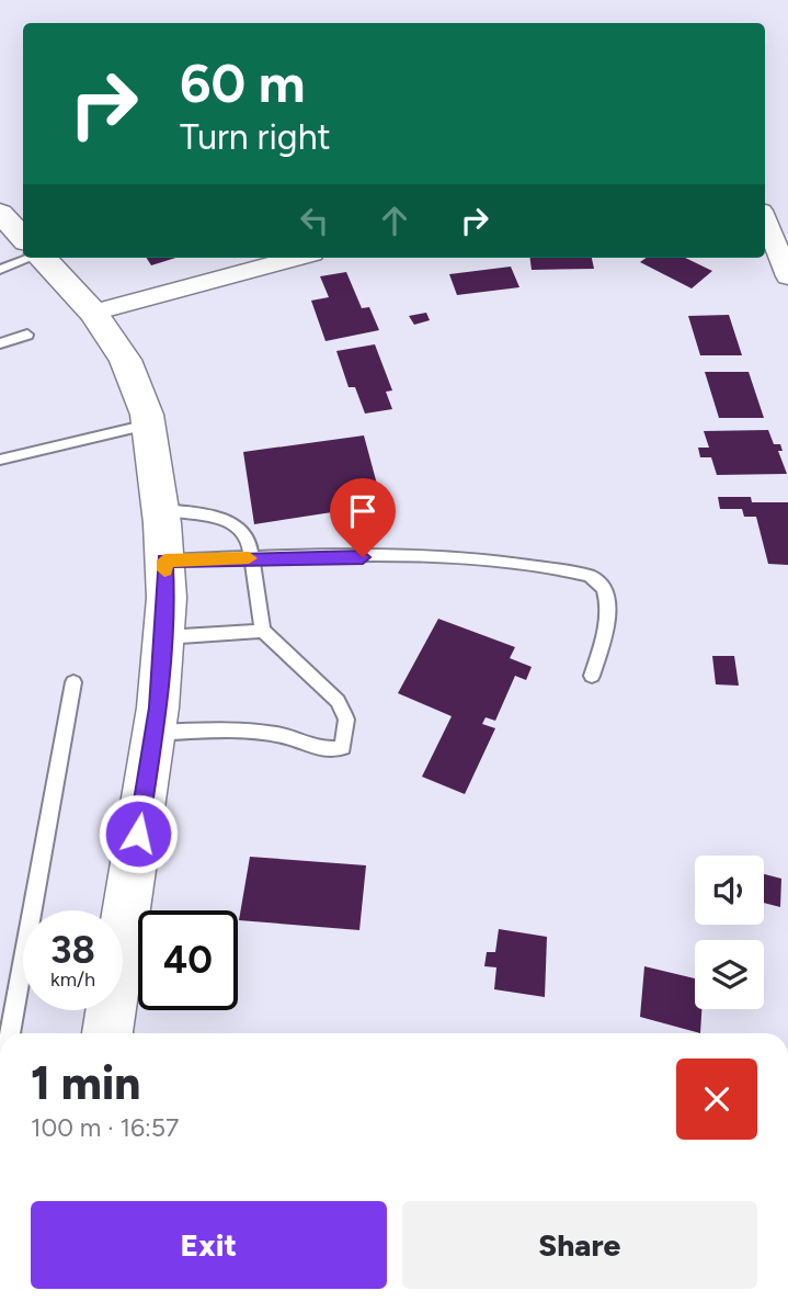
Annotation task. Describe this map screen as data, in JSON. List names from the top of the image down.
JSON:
{
  "page": {
    "turn": ["60 m", "Turn right"],
    "speed": "38 km/h",
    "limit": "40",
    "heading": ["1 min", "100 m · 16:57"],
    "buttons": ["Exit", "Share"]
  }
}
